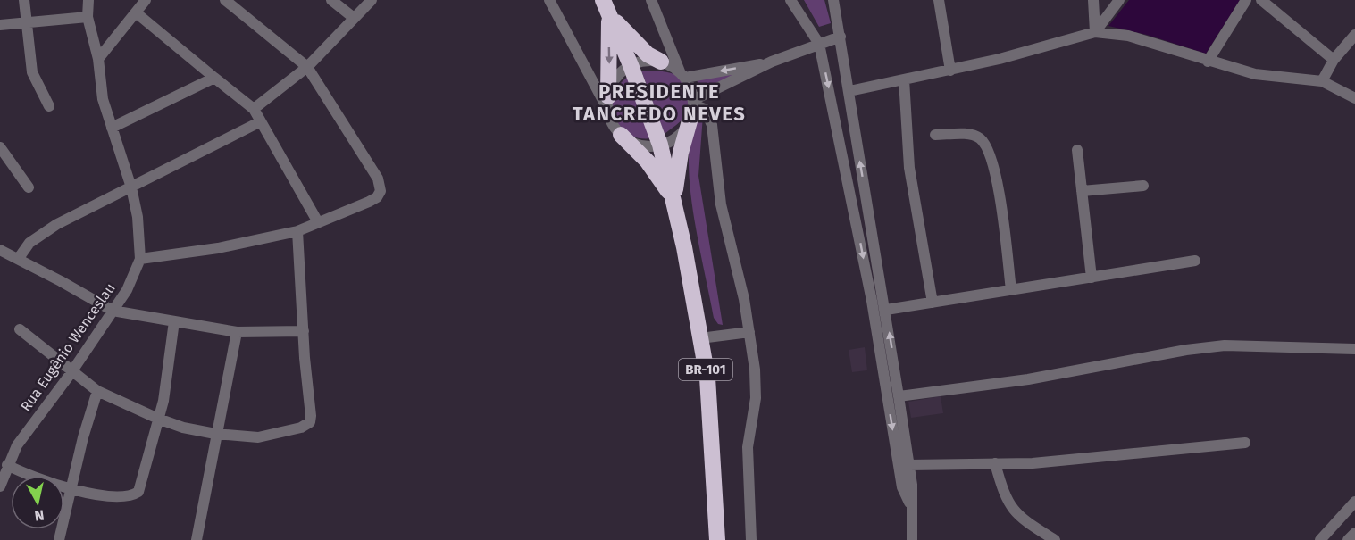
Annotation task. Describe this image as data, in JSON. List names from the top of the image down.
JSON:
{
  "streets": {
    "highway": ["BR-101"],
    "street": ["Rua Eugênio Wenceslau"]
  },
  "districts": ["PRESIDENTE TANCREDO NEVES"],
  "north": "bottom"
}
